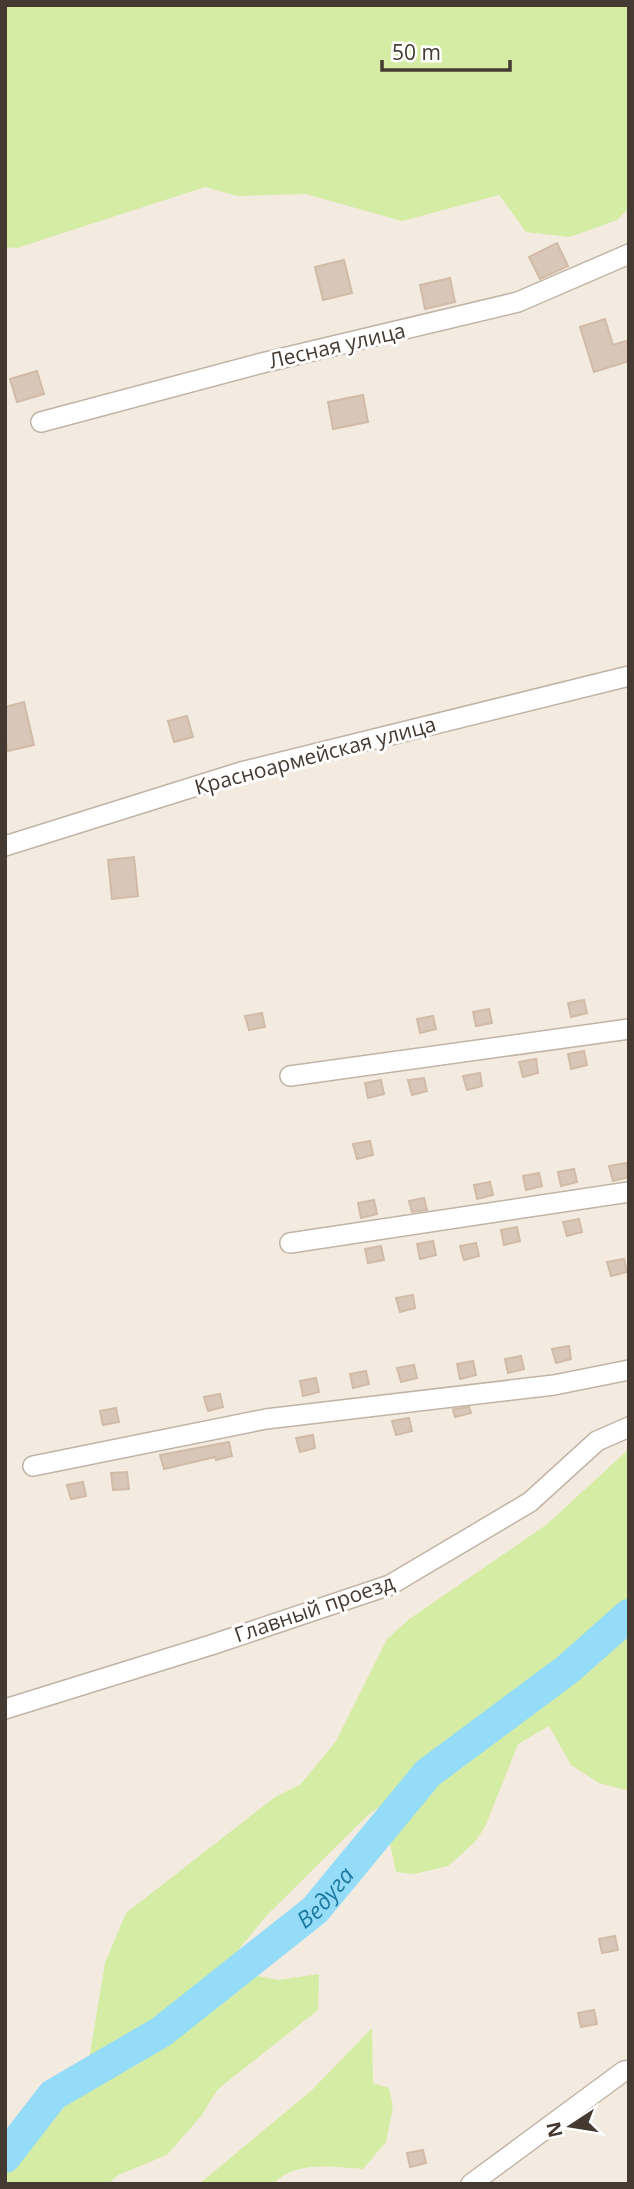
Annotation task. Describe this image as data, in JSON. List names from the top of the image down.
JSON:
{
  "streets": {
    "street": ["Лесная улица", "Красноармейская улица", "Главный проезд"]
  },
  "water": ["Ведуга"],
  "scale_bar": "50 m",
  "north": "left"
}
